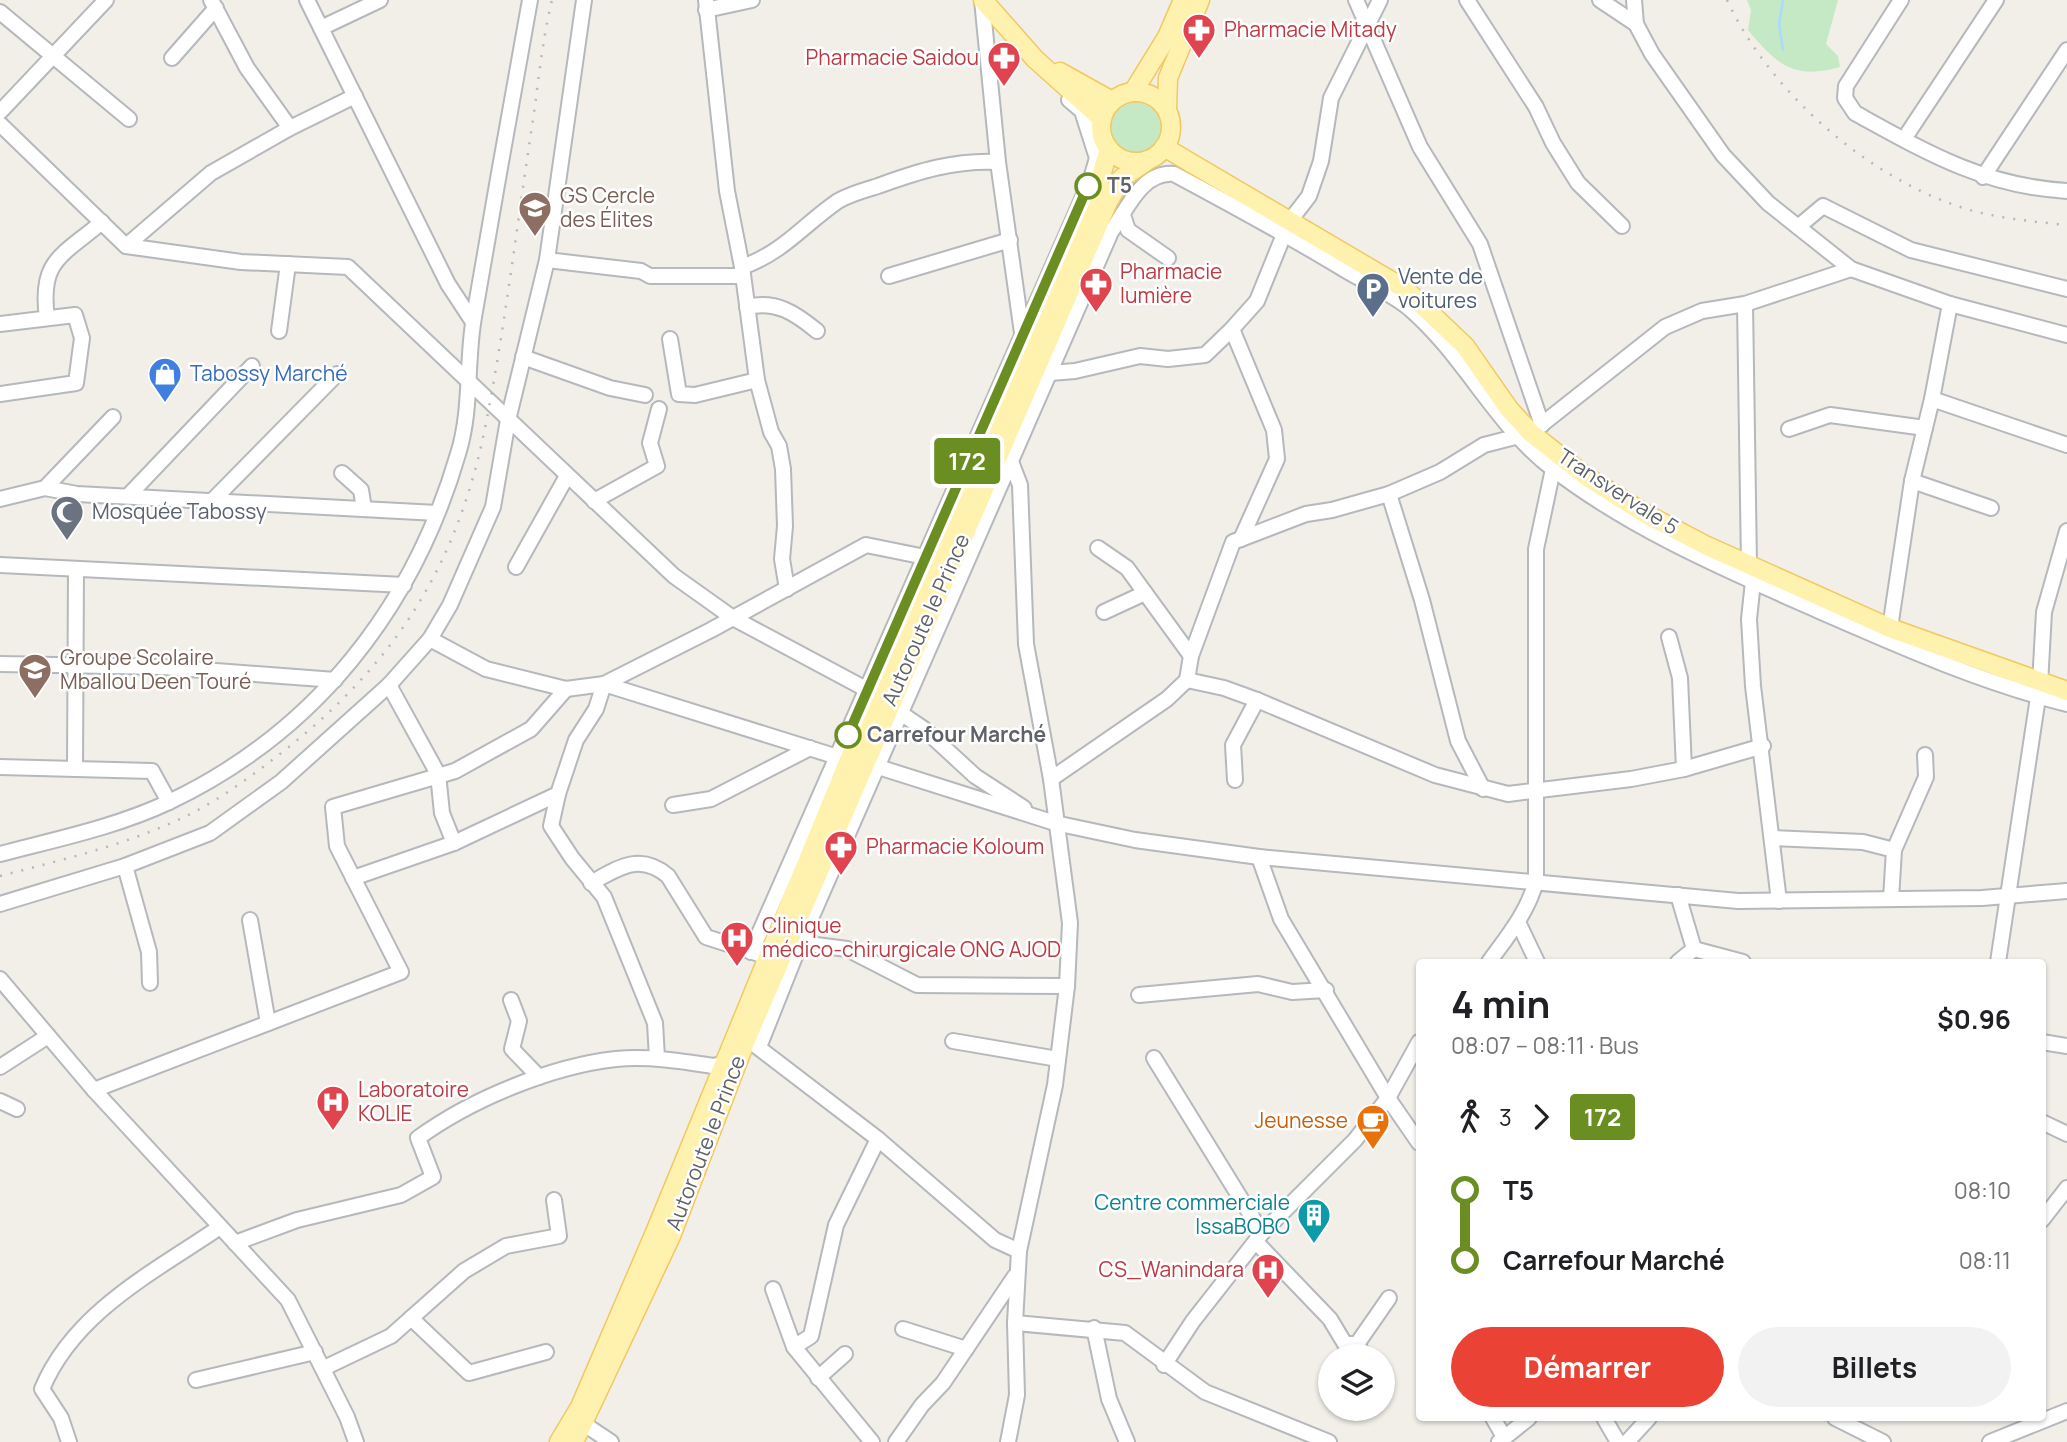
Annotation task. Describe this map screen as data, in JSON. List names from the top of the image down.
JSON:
{
  "streets": {
    "main road": ["Transvervale 5", "Autoroute le Prince"]
  },
  "crossings": [
    ["Transvervale 5", "Autoroute le Prince"]
  ],
  "places": {
    "pharmacy": [
      "Pharmacie Mitady",
      "Pharmacie Saidou",
      "Pharmacie lumière",
      "Pharmacie Koloum"
    ],
    "other": ["T5", "Carrefour Marché"],
    "school or university": ["GS Cercle des Élites", "Groupe Scolaire Mballou Deen Touré"],
    "parking": ["Vente de voitures"],
    "shop": ["Tabossy Marché"],
    "mosque": ["Mosquée Tabossy"],
    "hospital": ["Clinique médico-chirurgicale ONG AJOD", "Laboratoire KOLIE", "CS_Wanindara"],
    "cafe": ["Jeunesse"],
    "building": ["Centre commerciale IssaBOBO"]
  },
  "lines": ["bus line 172"],
  "page": {
    "on_map": "172",
    "heading": ["4 min", "08:07 – 08:11 · Bus", "$0.96"],
    "legs": ["3", "172"],
    "list": [
      {
        "name": "T5",
        "value": "08:10"
      },
      {
        "name": "Carrefour Marché",
        "value": "08:11"
      }
    ],
    "buttons": ["Démarrer", "Billets"]
  }
}
